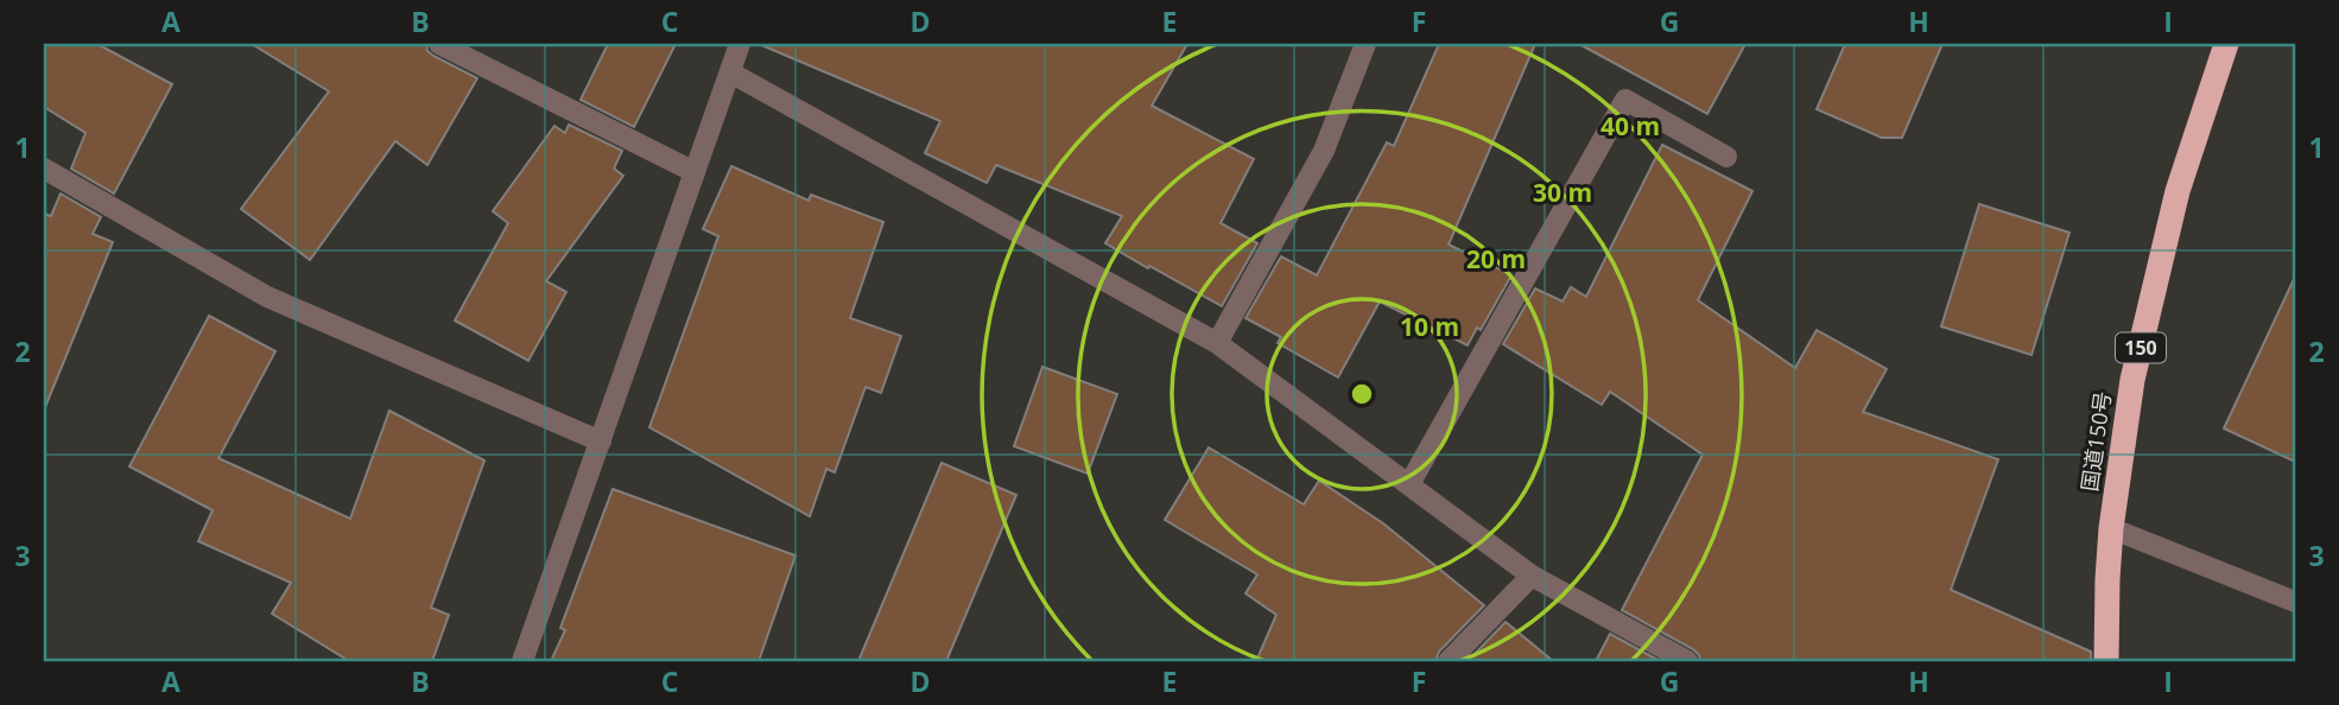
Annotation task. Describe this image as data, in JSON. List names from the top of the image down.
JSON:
{
  "streets": {
    "highway": ["150", "国道150号"]
  },
  "grid": {
    "columns": [
      "A",
      "B",
      "C",
      "D",
      "E",
      "F",
      "G",
      "H",
      "I"
    ],
    "rows": ["1", "2", "3"]
  },
  "rings": [
    "40 m",
    "30 m",
    "20 m",
    "10 m"
  ]
}
